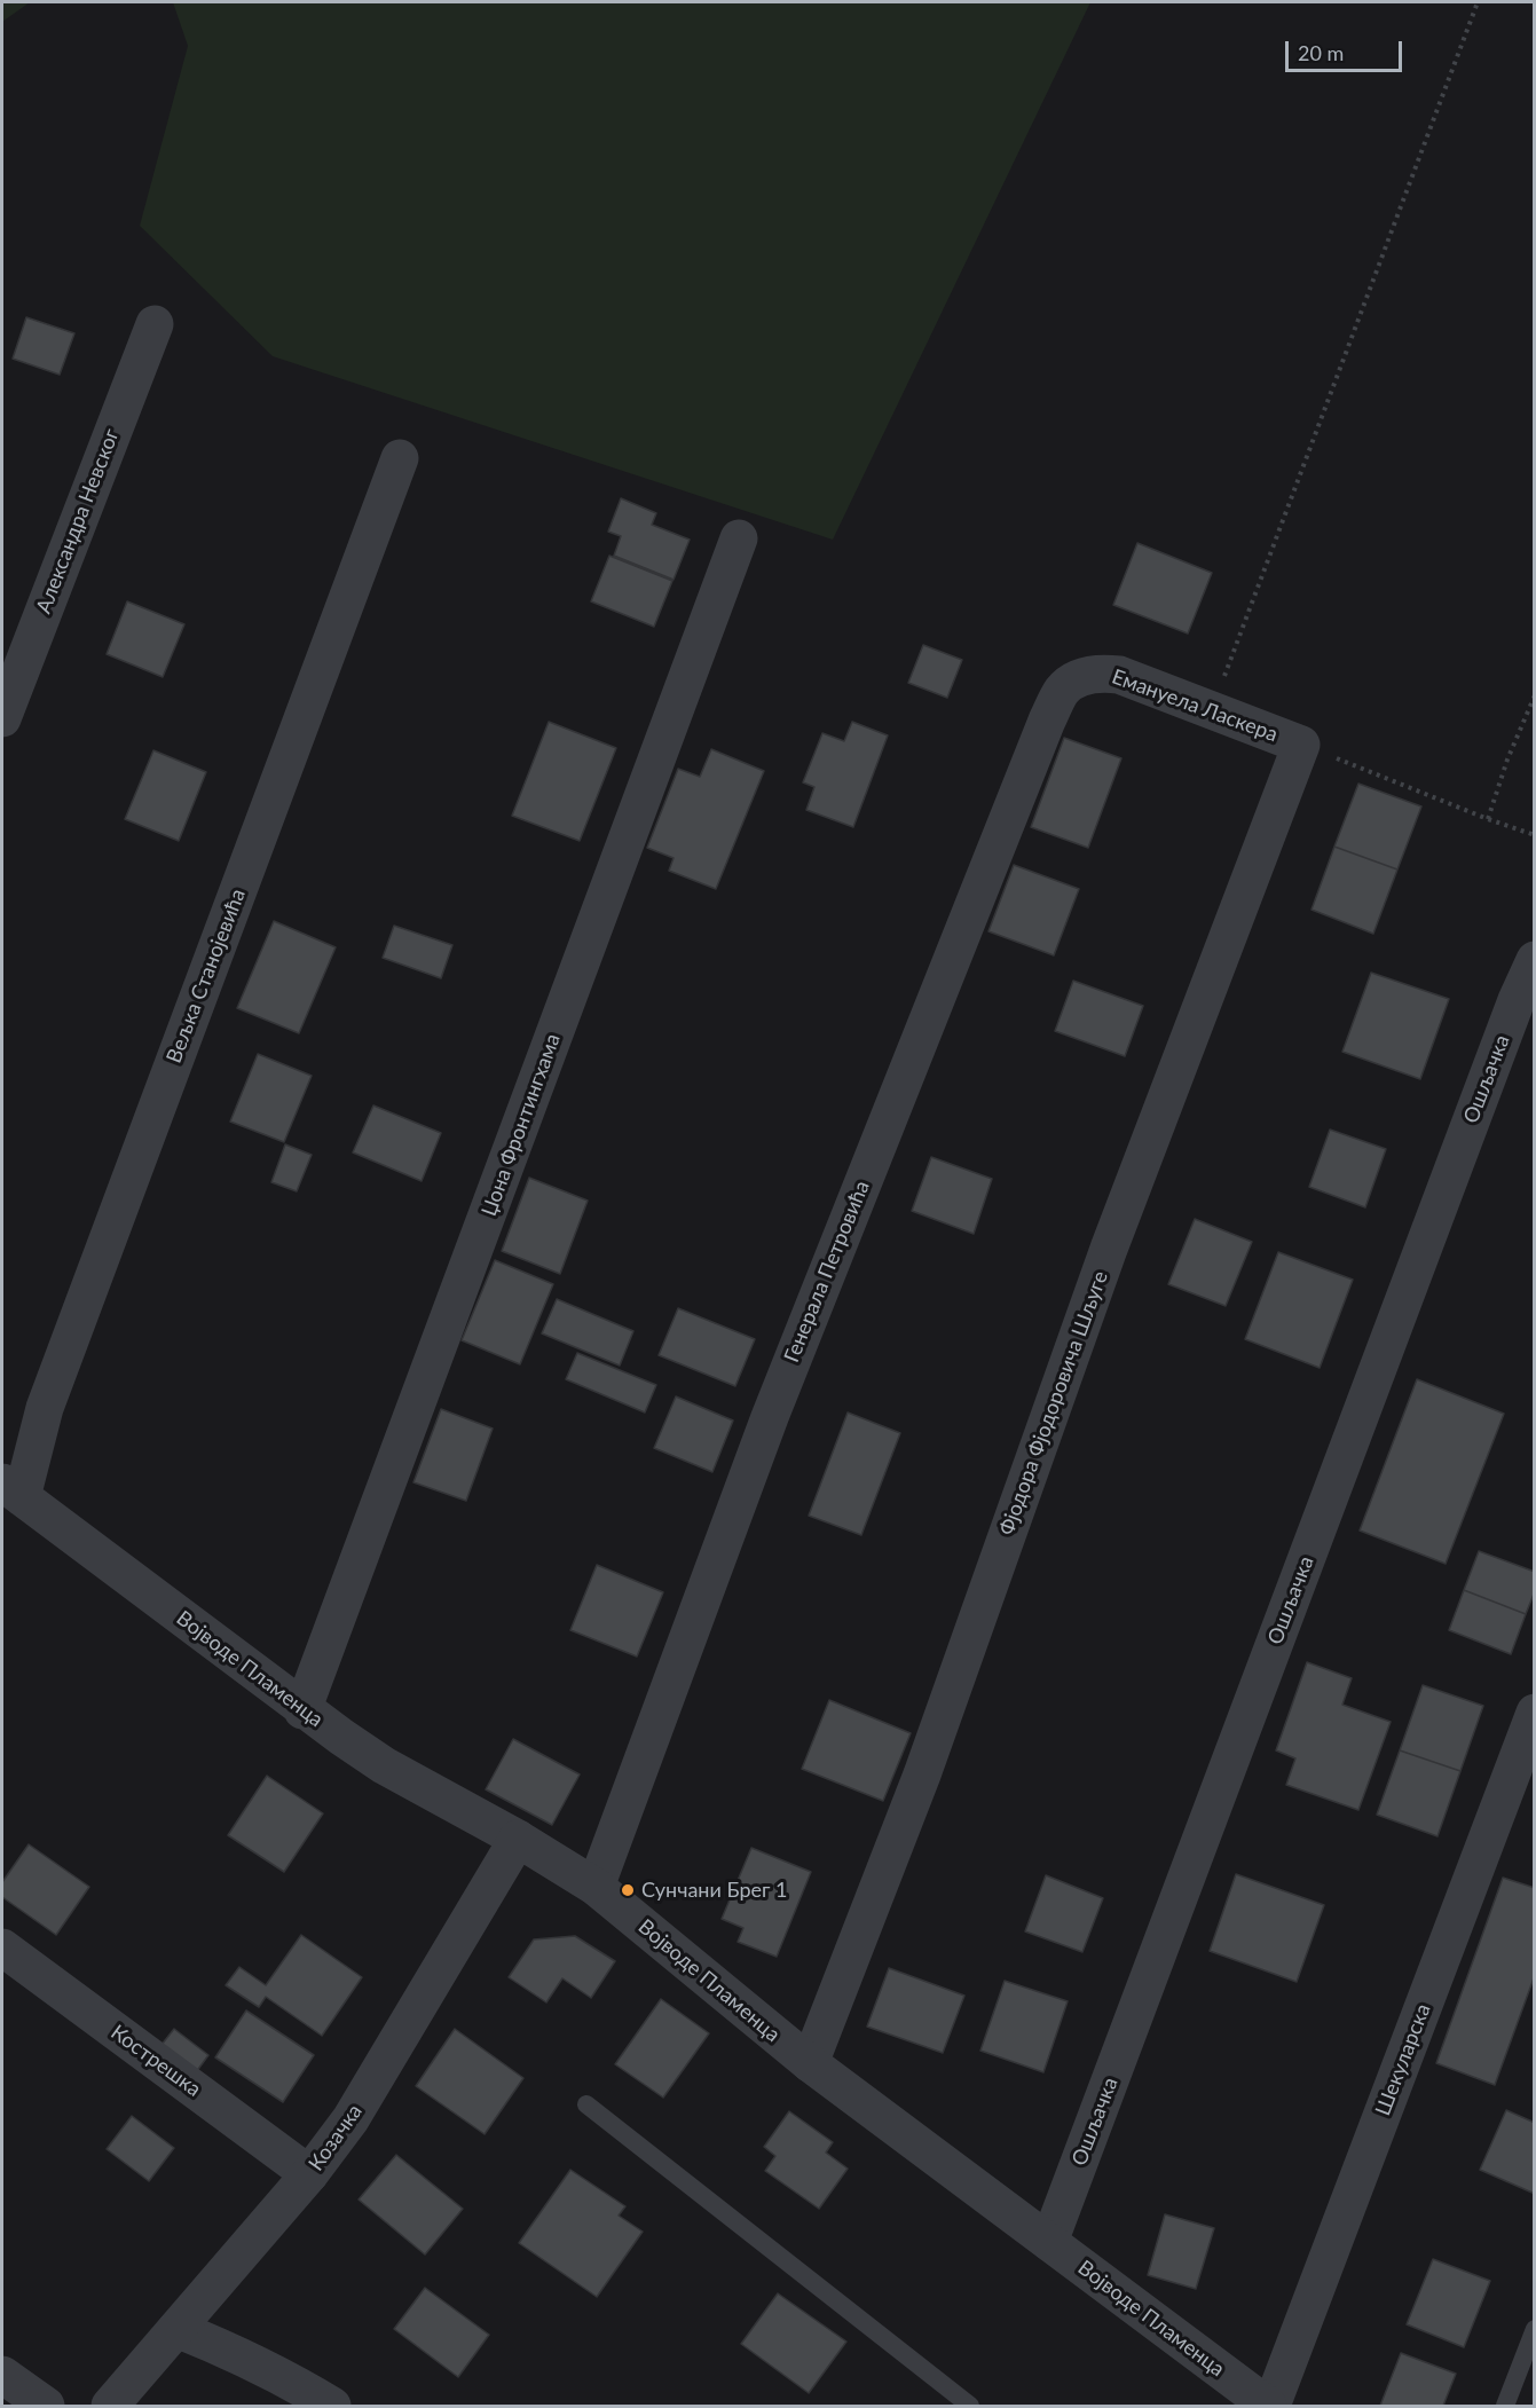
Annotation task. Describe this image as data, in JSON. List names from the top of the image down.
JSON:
{
  "streets": {
    "street": [
      "Александра Невског",
      "Емануела Ласкера",
      "Вељка Станојевића",
      "Ошљачка",
      "Џона Фронтингхама",
      "Генерала Петровића",
      "Фјодора Фјодоровича Шљуге",
      "Војводе Пламенца",
      "Шекуларска",
      "Кострешка",
      "Козачка"
    ]
  },
  "crossings": [
    ["Емануела Ласкера", "Генерала Петровића"],
    ["Емануела Ласкера", "Фјодора Фјодоровича Шљуге"],
    ["Вељка Станојевића", "Војводе Пламенца"],
    ["Ошљачка", "Војводе Пламенца"],
    ["Џона Фронтингхама", "Војводе Пламенца"],
    ["Генерала Петровића", "Војводе Пламенца"],
    ["Фјодора Фјодоровича Шљуге", "Војводе Пламенца"],
    ["Војводе Пламенца", "Шекуларска"],
    ["Војводе Пламенца", "Козачка"],
    ["Кострешка", "Козачка"]
  ],
  "places": ["Сунчани Брег 1"],
  "scale_bar": "20 m"
}
